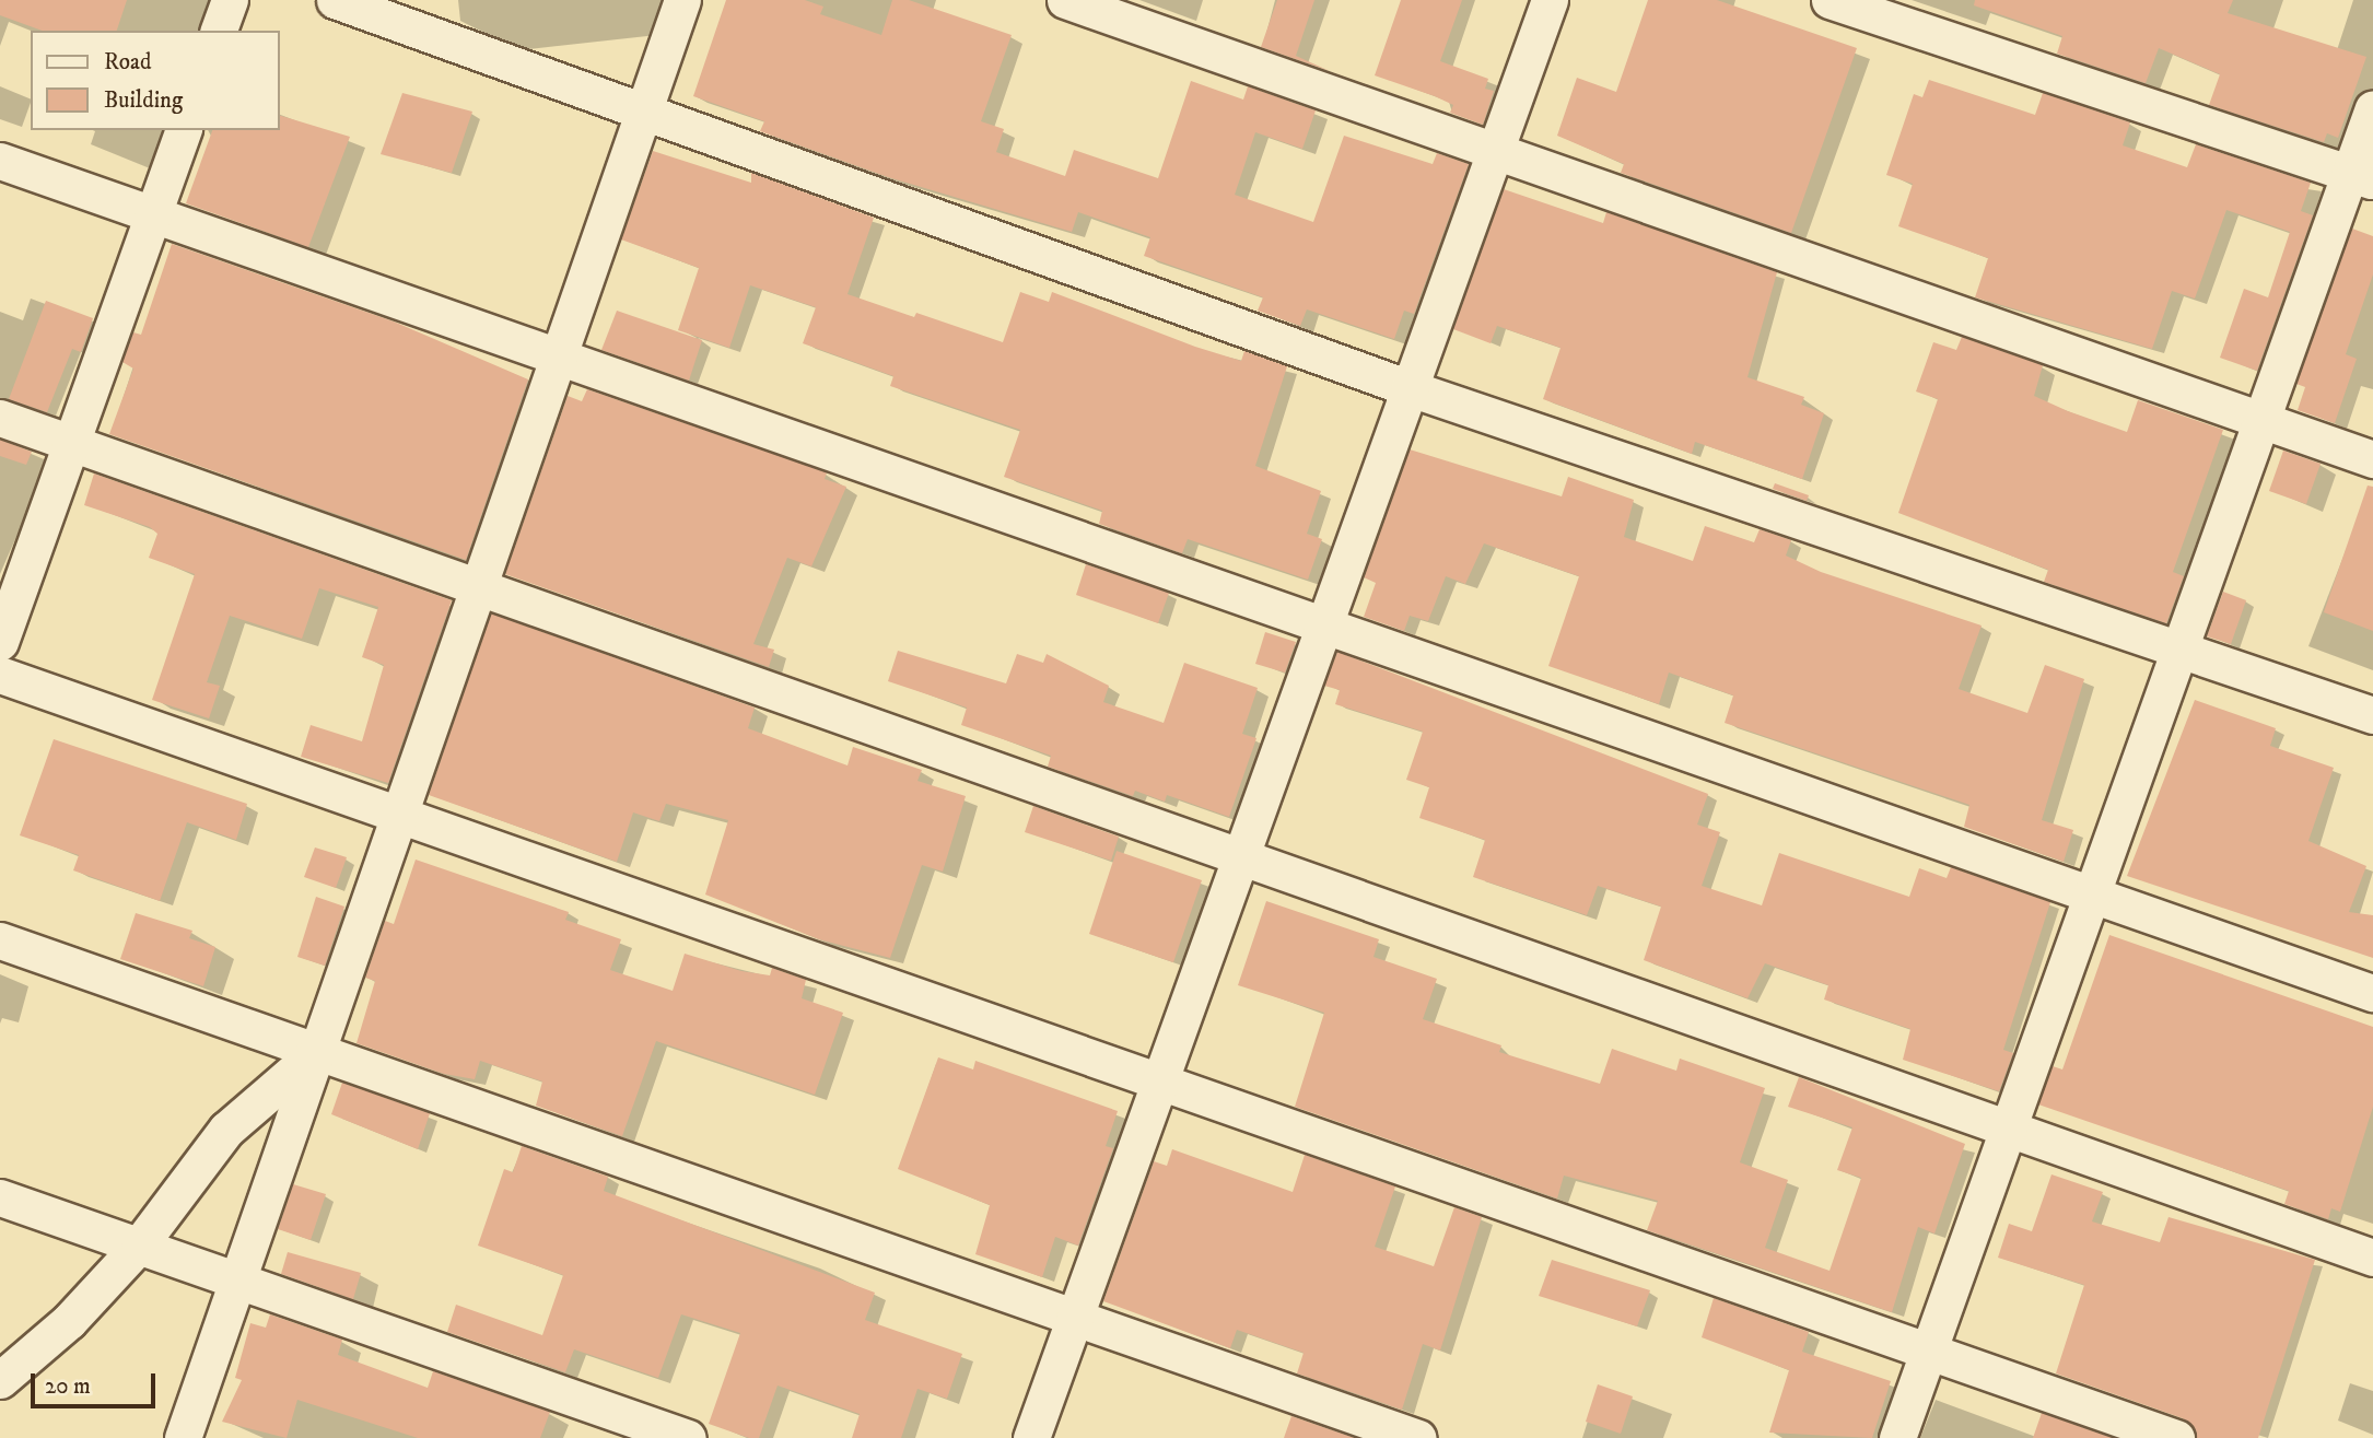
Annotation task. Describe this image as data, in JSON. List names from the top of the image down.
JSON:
{
  "legend": ["Road", "Building"],
  "scale_bar": "20 m"
}
